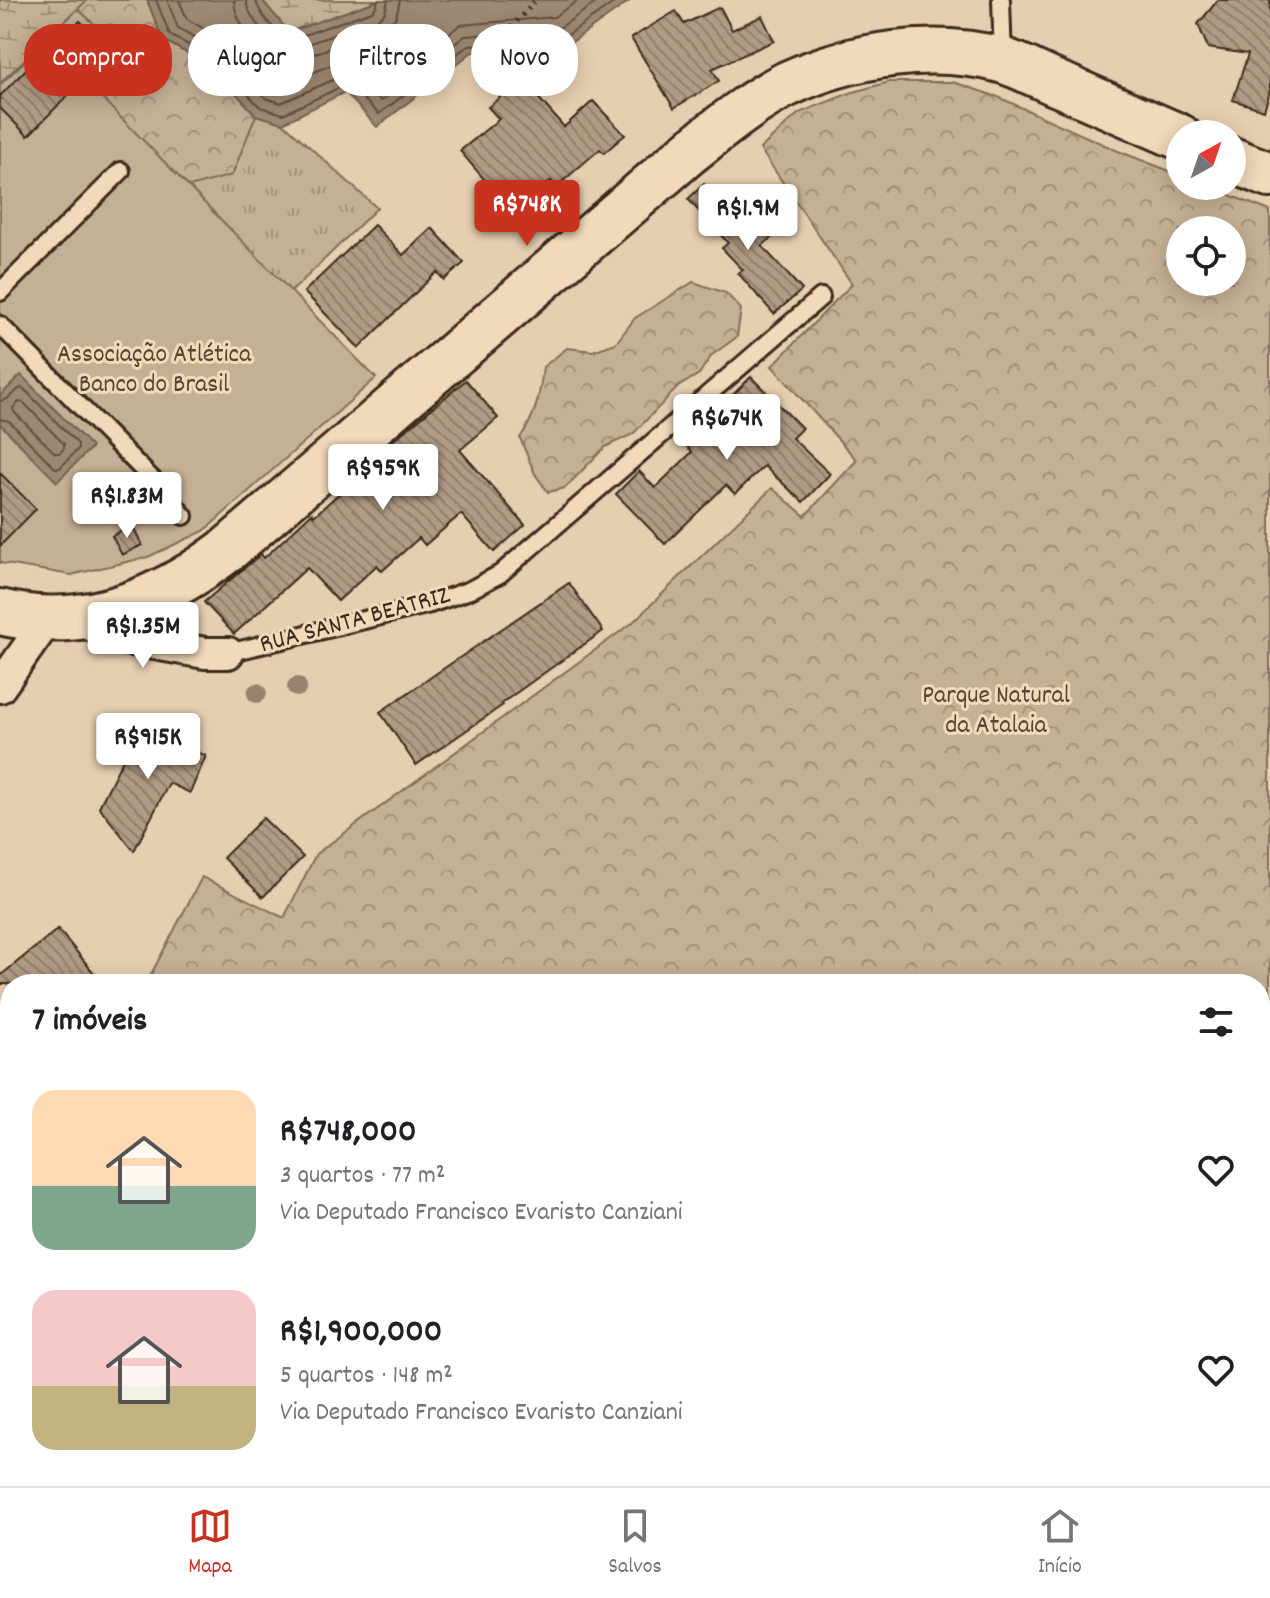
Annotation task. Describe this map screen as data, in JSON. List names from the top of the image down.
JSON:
{
  "streets": {
    "street": ["RUA SANTA BEATRIZ"]
  },
  "parks": ["Associação Atlética Banco do Brasil", "Parque Natural da Atalaia"],
  "north": "top right",
  "page": {
    "chip": [
      "Comprar",
      "Alugar",
      "Filtros",
      "Novo"
    ],
    "price": [
      "R$748K",
      "R$1.9M",
      "R$674K",
      "R$959K",
      "R$1.83M",
      "R$1.35M",
      "R$915K"
    ],
    "heading": "7 imóveis",
    "list": [
      {
        "name": "R$748,000",
        "note": "3 quartos · 77 m² · Via Deputado Francisco Evaristo Canziani"
      },
      {
        "name": "R$1,900,000",
        "note": "5 quartos · 148 m² · Via Deputado Francisco Evaristo Canziani"
      }
    ],
    "tabs": ["Mapa", "Salvos", "Início"]
  }
}
